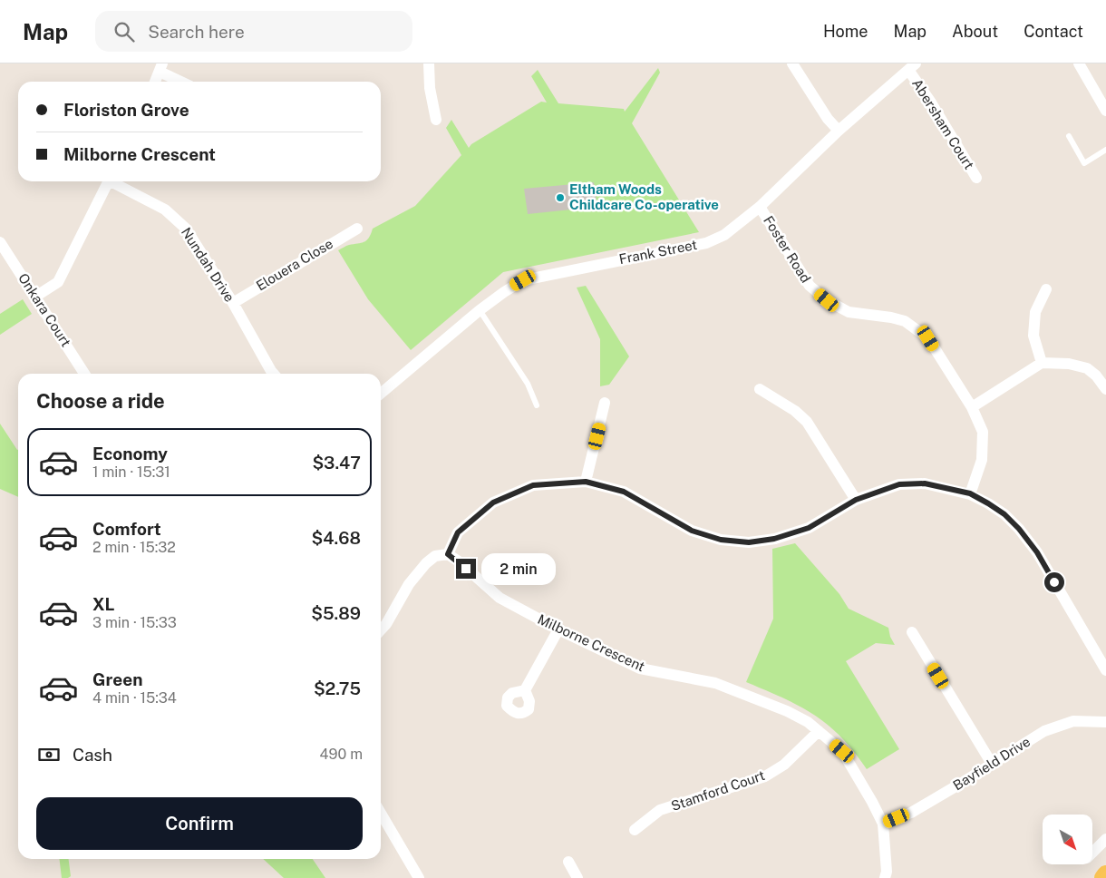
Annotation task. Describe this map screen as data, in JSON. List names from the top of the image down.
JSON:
{
  "streets": {
    "street": [
      "Abersham Court",
      "Foster Road",
      "Frank Street",
      "Nundah Drive",
      "Elouera Close",
      "Onkara Court",
      "Milborne Crescent",
      "Bayfield Drive",
      "Stamford Court"
    ]
  },
  "crossings": [
    ["Abersham Court", "Frank Street"],
    ["Foster Road", "Frank Street"],
    ["Nundah Drive", "Elouera Close"],
    ["Milborne Crescent", "Bayfield Drive"],
    ["Milborne Crescent", "Stamford Court"]
  ],
  "places": ["Eltham Woods Childcare Co-operative"],
  "north": "bottom right",
  "page": {
    "header": "Map",
    "search": "Search here",
    "nav": [
      "Home",
      "Map",
      "About",
      "Contact"
    ],
    "banner": ["Floriston Grove", "Milborne Crescent"],
    "heading": "Choose a ride",
    "list": [
      {
        "name": "Economy",
        "note": "1 min · 15:31",
        "value": "$3.47"
      },
      {
        "name": "Comfort",
        "note": "2 min · 15:32",
        "value": "$4.68"
      },
      {
        "name": "XL",
        "note": "3 min · 15:33",
        "value": "$5.89"
      },
      {
        "name": "Green",
        "note": "4 min · 15:34",
        "value": "$2.75"
      }
    ],
    "bubble": "2 min",
    "pay": ["Cash", "490 m"],
    "buttons": "Confirm"
  }
}
